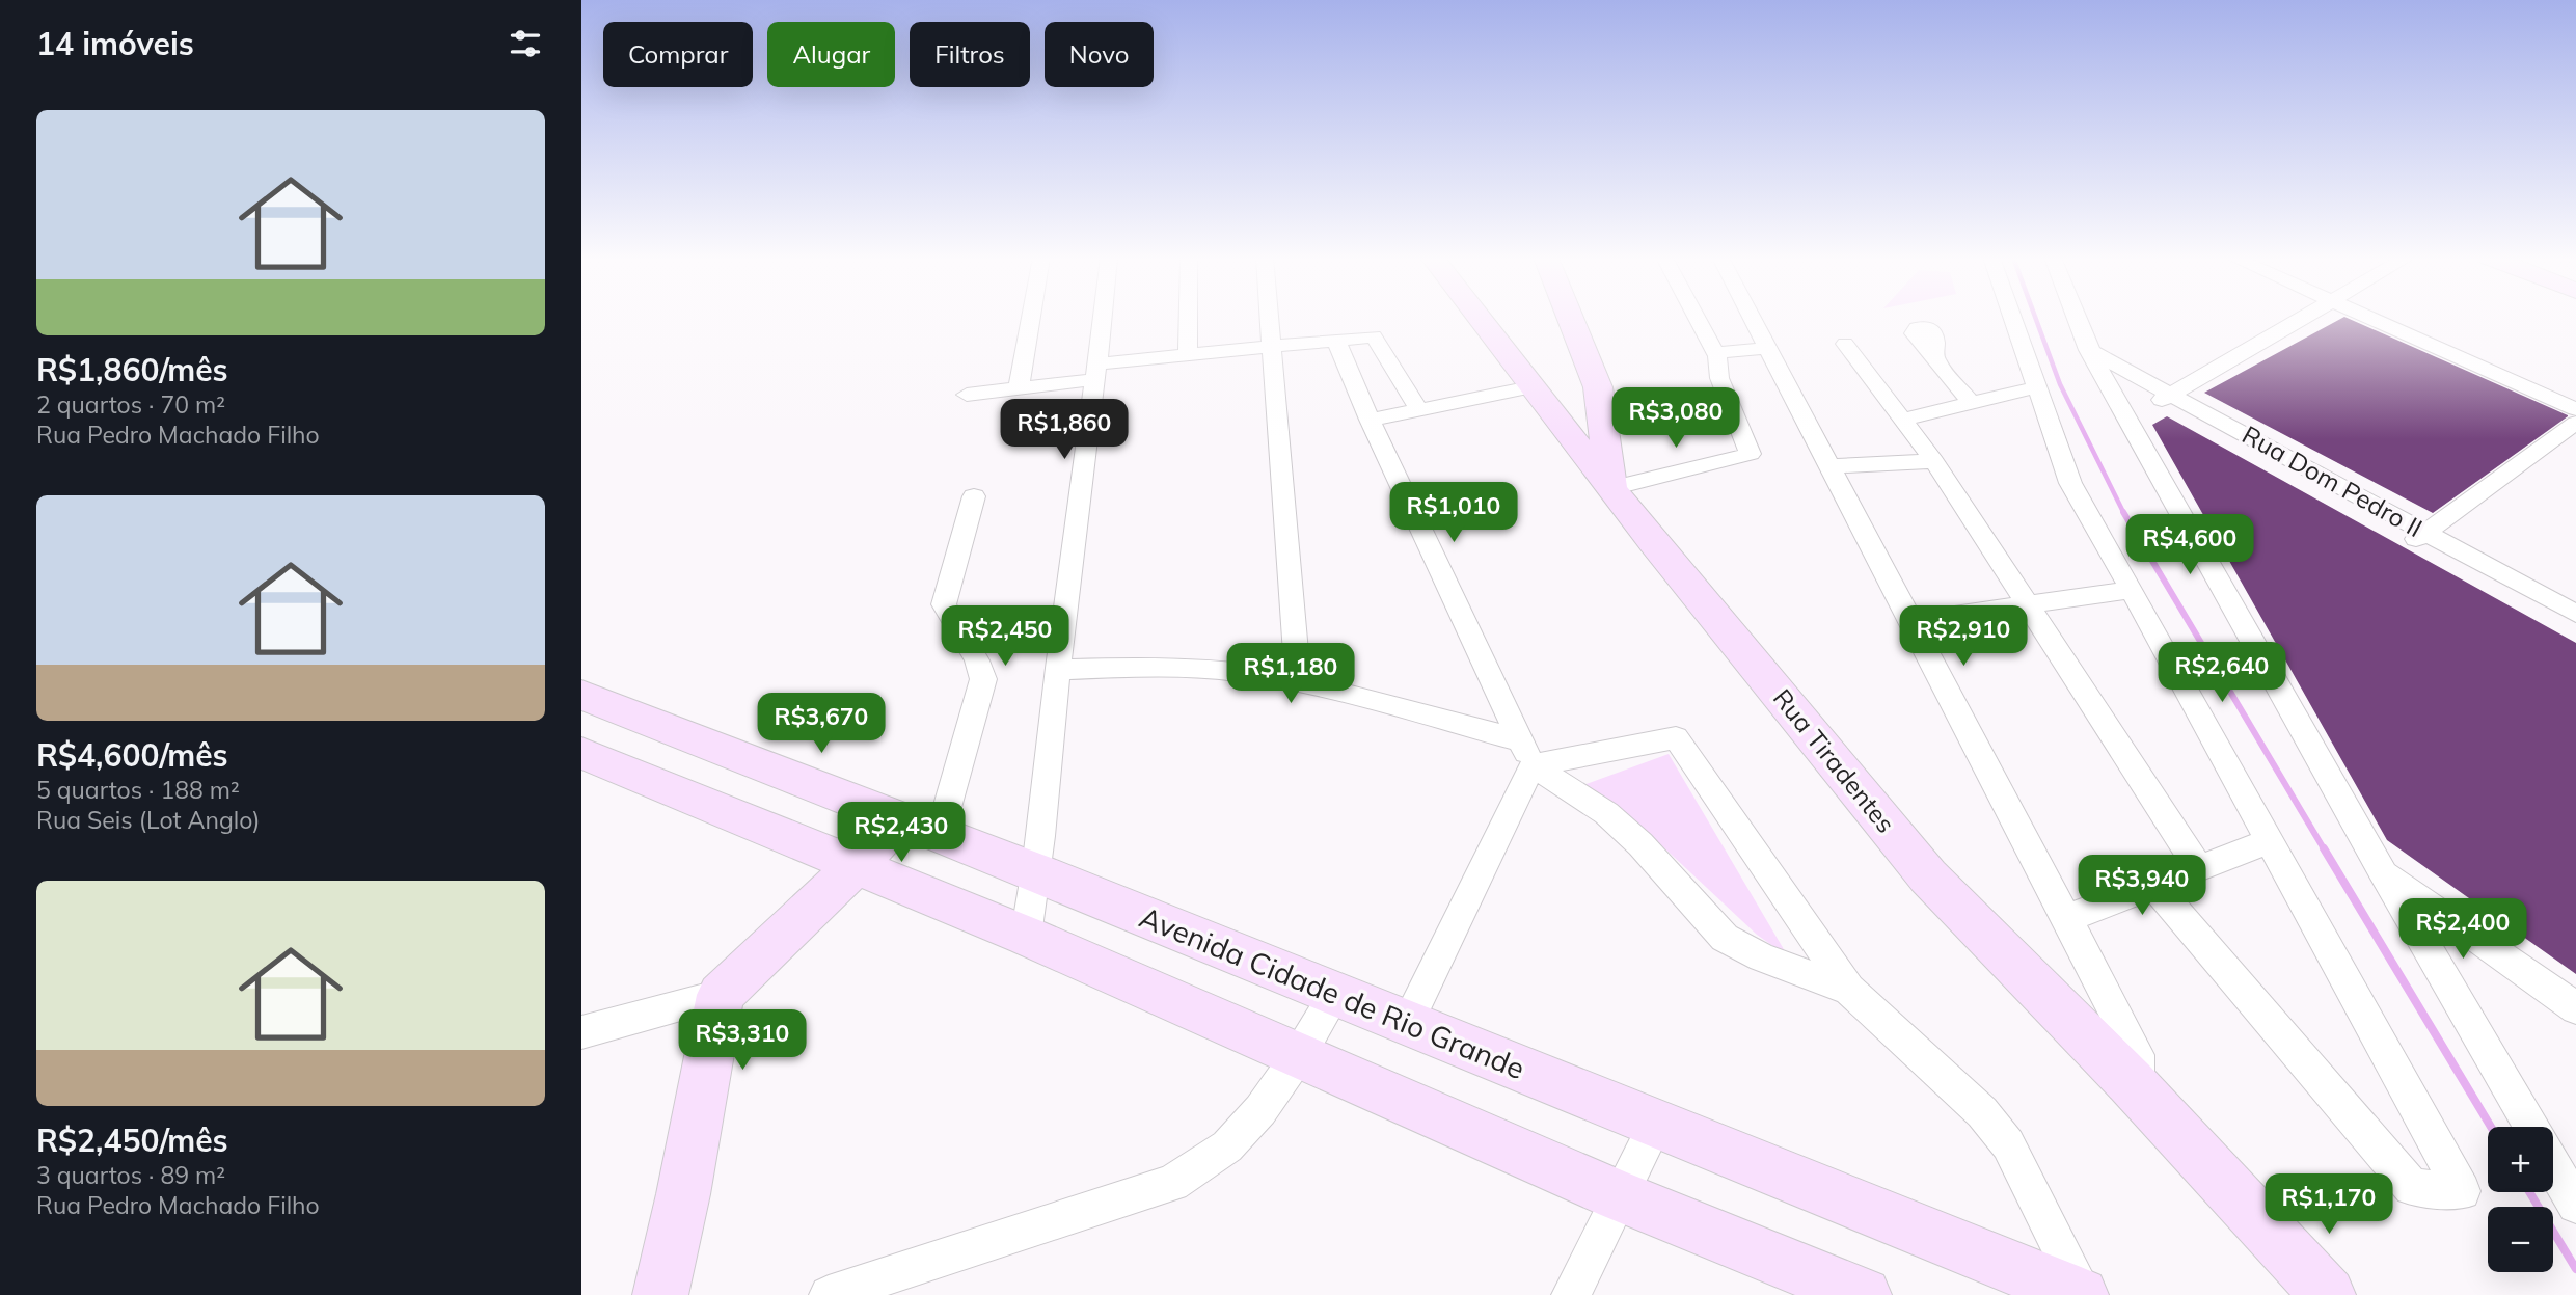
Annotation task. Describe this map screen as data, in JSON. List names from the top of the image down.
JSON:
{
  "streets": {
    "street": ["Rua Dom Pedro II", "Rua Tiradentes", "Avenida Cidade de Rio Grande"]
  },
  "page": {
    "heading": "14 imóveis",
    "chip": [
      "Comprar",
      "Alugar",
      "Filtros",
      "Novo"
    ],
    "list": [
      {
        "name": "R$1,860/mês",
        "note": "2 quartos · 70 m² · Rua Pedro Machado Filho"
      },
      {
        "name": "R$4,600/mês",
        "note": "5 quartos · 188 m² · Rua Seis (Lot Anglo)"
      },
      {
        "name": "R$2,450/mês",
        "note": "3 quartos · 89 m² · Rua Pedro Machado Filho"
      }
    ],
    "price": [
      "R$3,080",
      "R$1,860",
      "R$1,010",
      "R$4,600",
      "R$2,450",
      "R$2,910",
      "R$2,640",
      "R$1,180",
      "R$3,670",
      "R$2,430",
      "R$3,940",
      "R$2,400",
      "R$3,310",
      "R$1,170"
    ],
    "map_buttons": ["+", "−"]
  }
}
